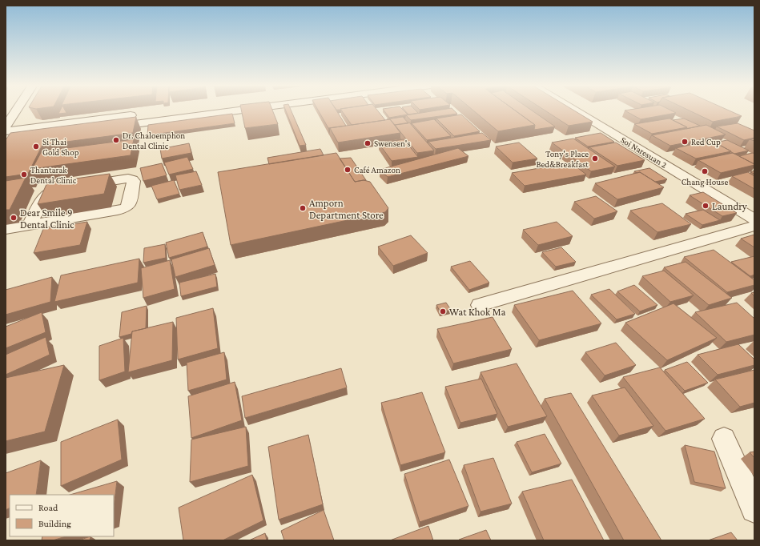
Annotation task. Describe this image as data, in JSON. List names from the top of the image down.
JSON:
{
  "streets": {
    "street": ["Soi Naresuan 2"]
  },
  "places": [
    "Dr. Chaloemphon Dental Clinic",
    "Red Cup",
    "Swensen's",
    "Si Thai Gold Shop",
    "Tony's Place Bed&Breakfast",
    "Café Amazon",
    "Chang House",
    "Thantarak Dental Clinic",
    "Laundry",
    "Amporn Department Store",
    "Dear Smile 9 Dental Clinic",
    "Wat Khok Ma"
  ],
  "legend": ["Road", "Building"]
}
